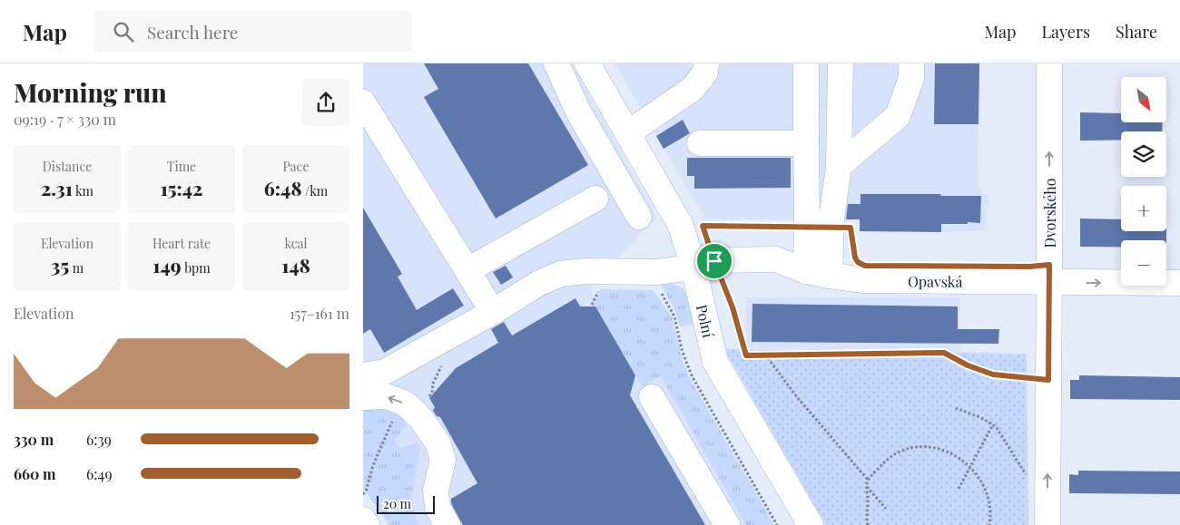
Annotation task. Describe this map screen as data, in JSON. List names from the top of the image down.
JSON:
{
  "streets": {
    "street": ["Dvorského", "Opavská", "Polní"]
  },
  "crossings": [
    ["Dvorského", "Opavská"],
    ["Opavská", "Polní"]
  ],
  "scale_bar": "20 m",
  "north": "bottom right",
  "page": {
    "header": "Map",
    "search": "Search here",
    "nav": ["Map", "Layers", "Share"],
    "heading": ["Morning run", "09:19 · 7 × 330 m"],
    "map_buttons": ["+", "−"],
    "stats": [
      ["Distance", "2.31 km"],
      ["Time", "15:42"],
      ["Pace", "6:48 /km"],
      ["Elevation", "35 m"],
      ["Heart rate", "149 bpm"],
      ["kcal", "148"]
    ],
    "chart": ["Elevation", "157–161 m"],
    "list": [
      {
        "name": "330 m",
        "note": "6:39"
      },
      {
        "name": "660 m",
        "note": "6:49"
      }
    ],
    "scale": "20 m"
  }
}
